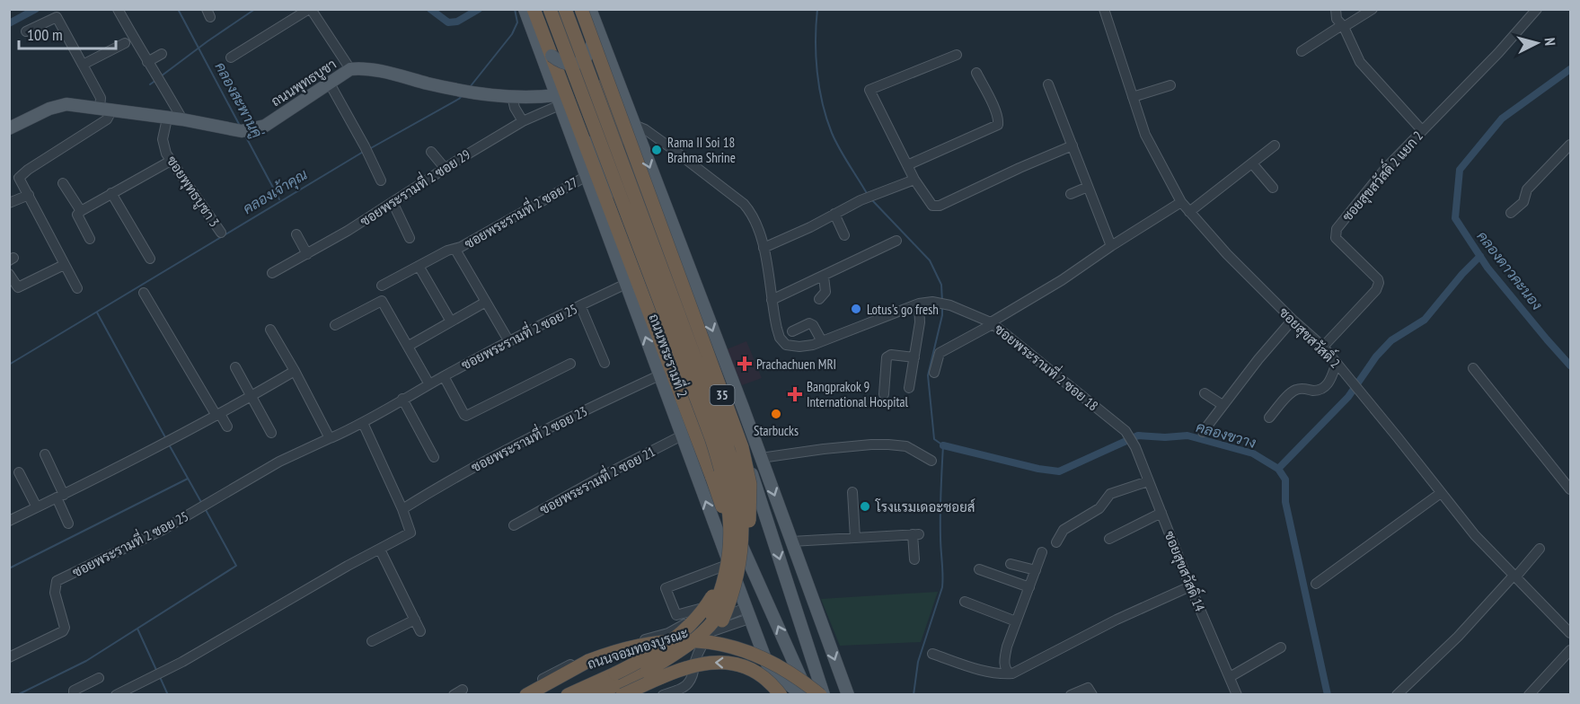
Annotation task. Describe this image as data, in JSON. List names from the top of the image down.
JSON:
{
  "streets": {
    "highway": ["ถนนพระรามที่ 2", "35"],
    "main road": ["ถนนพุทธบูชา"],
    "street": [
      "ซอยสุขสวัสดิ์ 2 แยก 2",
      "ซอยพระรามที่ 2 ซอย 29",
      "ซอยพุทธบูชา 3",
      "ซอยพระรามที่ 2 ซอย 27",
      "ซอยพระรามที่ 2 ซอย 25",
      "ซอยสุขสวัสดิ์ 2",
      "ซอยพระรามที่ 2 ซอย 18",
      "ซอยพระรามที่ 2 ซอย 23",
      "ซอยพระรามที่ 2 ซอย 21",
      "ซอยสุขสวัสดิ์ 14",
      "ถนนจอมทองบูรณะ"
    ]
  },
  "crossings": [
    ["ถนนพุทธบูชา", "ซอยพระรามที่ 2 ซอย 29"],
    ["ถนนพุทธบูชา", "ซอยพุทธบูชา 3"],
    ["ถนนพุทธบูชา", "ถนนพระรามที่ 2"],
    ["ซอยสุขสวัสดิ์ 2 แยก 2", "ซอยสุขสวัสดิ์ 2"],
    ["ซอยพระรามที่ 2 ซอย 29", "ถนนพระรามที่ 2"],
    ["ซอยพระรามที่ 2 ซอย 27", "ถนนพระรามที่ 2"],
    ["ซอยพระรามที่ 2 ซอย 25", "ถนนพระรามที่ 2"],
    ["ถนนพระรามที่ 2", "ซอยพระรามที่ 2 ซอย 23"],
    ["ถนนพระรามที่ 2", "ซอยพระรามที่ 2 ซอย 21"],
    ["ถนนพระรามที่ 2", "ถนนจอมทองบูรณะ"],
    ["ซอยพระรามที่ 2 ซอย 18", "35"],
    ["ซอยพระรามที่ 2 ซอย 18", "ซอยสุขสวัสดิ์ 14"]
  ],
  "water": [
    "คลองสะพานคู่",
    "คลองเจ้าคุณ",
    "คลองดาวคะนอง",
    "คลองขวาง"
  ],
  "places": {
    "other": [
      "Rama II Soi 18 Brahma Shrine",
      "Lotus's go fresh",
      "Starbucks",
      "โรงแรมเดอะชอยส์"
    ],
    "health": ["Prachachuen MRI", "Bangprakok 9 International Hospital"]
  },
  "scale_bar": "100 m",
  "north": "right"
}
